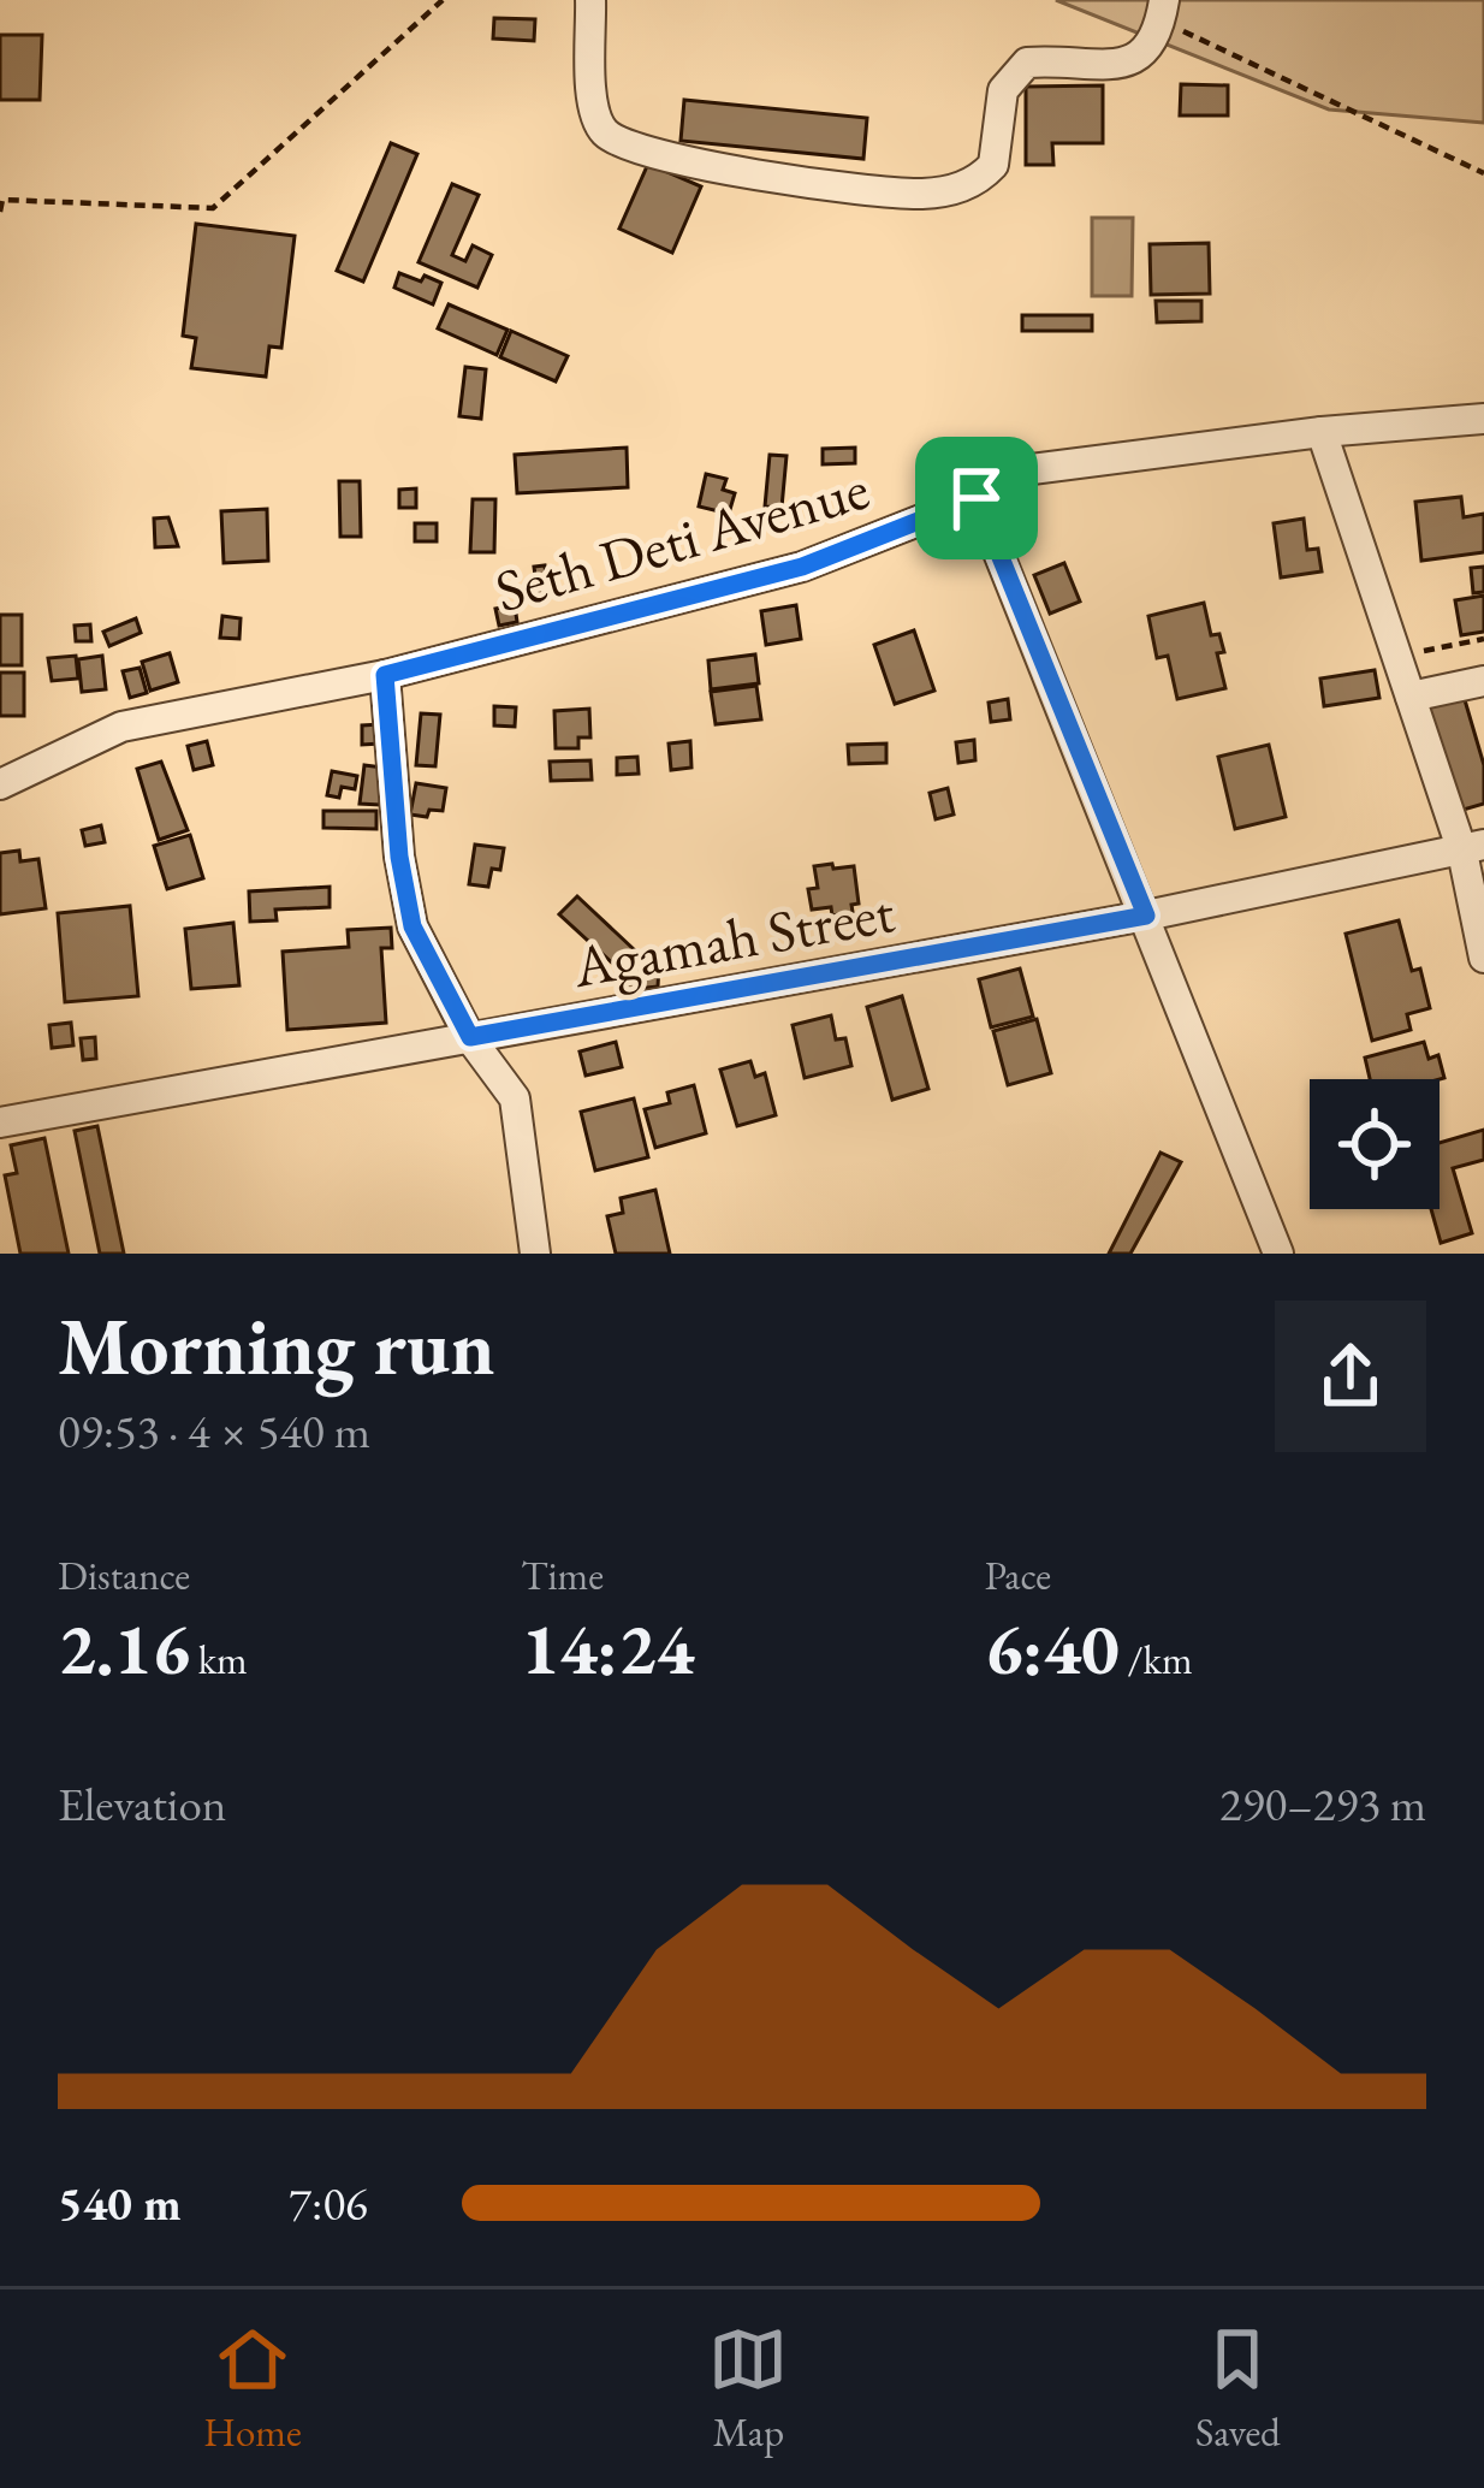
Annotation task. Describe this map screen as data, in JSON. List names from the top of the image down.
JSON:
{
  "streets": {
    "street": ["Seth Deti Avenue", "Agamah Street"]
  },
  "page": {
    "heading": ["Morning run", "09:53 · 4 × 540 m"],
    "stats": [
      ["Distance", "2.16 km"],
      ["Time", "14:24"],
      ["Pace", "6:40 /km"]
    ],
    "chart": ["Elevation", "290–293 m"],
    "list": [
      {
        "name": "540 m",
        "note": "7:06"
      }
    ],
    "tabs": ["Home", "Map", "Saved"]
  }
}
